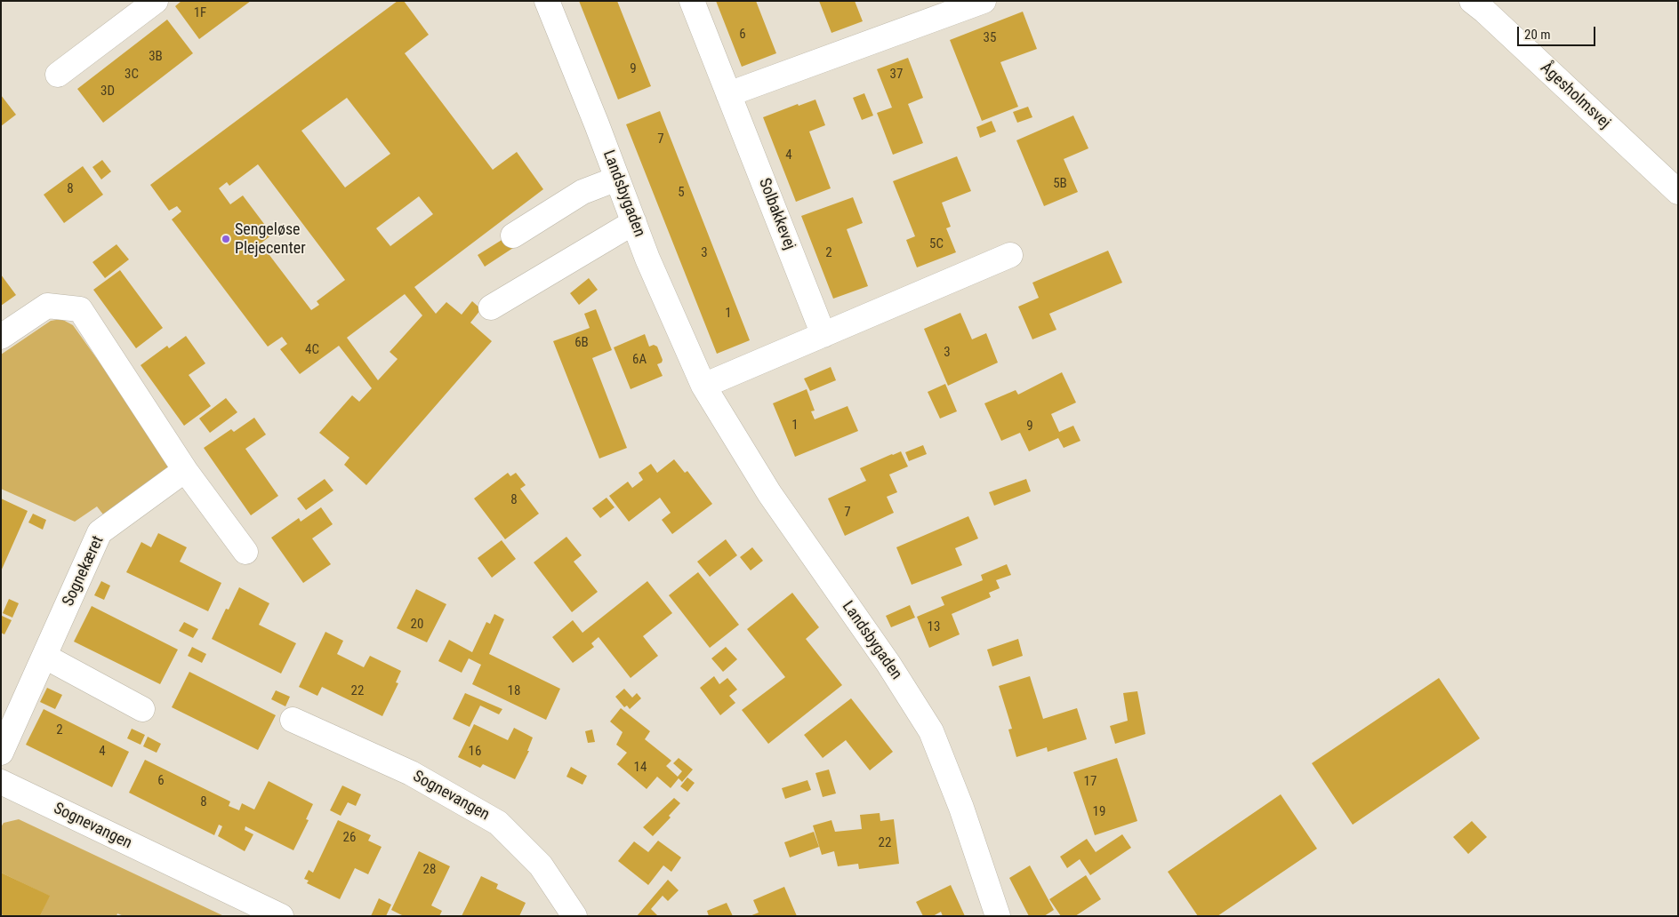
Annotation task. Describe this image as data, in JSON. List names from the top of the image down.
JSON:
{
  "streets": {
    "street": [
      "Ågesholmsvej",
      "Landsbygaden",
      "Solbakkevej",
      "Sognekæret",
      "Sognevangen"
    ]
  },
  "places": ["Sengeløse Plejecenter"],
  "house_numbers": [
    "1F",
    "6",
    "35",
    "3B",
    "9",
    "3C",
    "37",
    "3D",
    "7",
    "4",
    "5B",
    "8",
    "5",
    "5C",
    "3",
    "2",
    "1",
    "6B",
    "4C",
    "3",
    "6A",
    "1",
    "9",
    "8",
    "7",
    "20",
    "13",
    "22",
    "18",
    "2",
    "4",
    "16",
    "14",
    "6",
    "17",
    "8",
    "19",
    "26",
    "22",
    "28"
  ],
  "scale_bar": "20 m"
}
